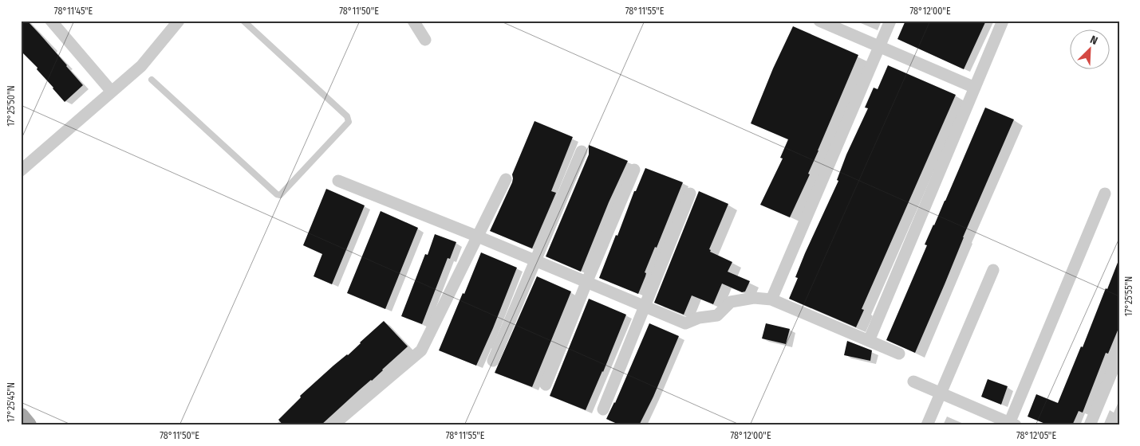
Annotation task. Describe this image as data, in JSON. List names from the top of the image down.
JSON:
{
  "north": "top right",
  "coordinates": [
    "78°11'45\"E",
    "78°11'50\"E",
    "78°11'55\"E",
    "78°12'00\"E",
    "17°25'50\"N",
    "17°25'55\"N",
    "17°25'45\"N",
    "78°12'05\"E"
  ]
}
